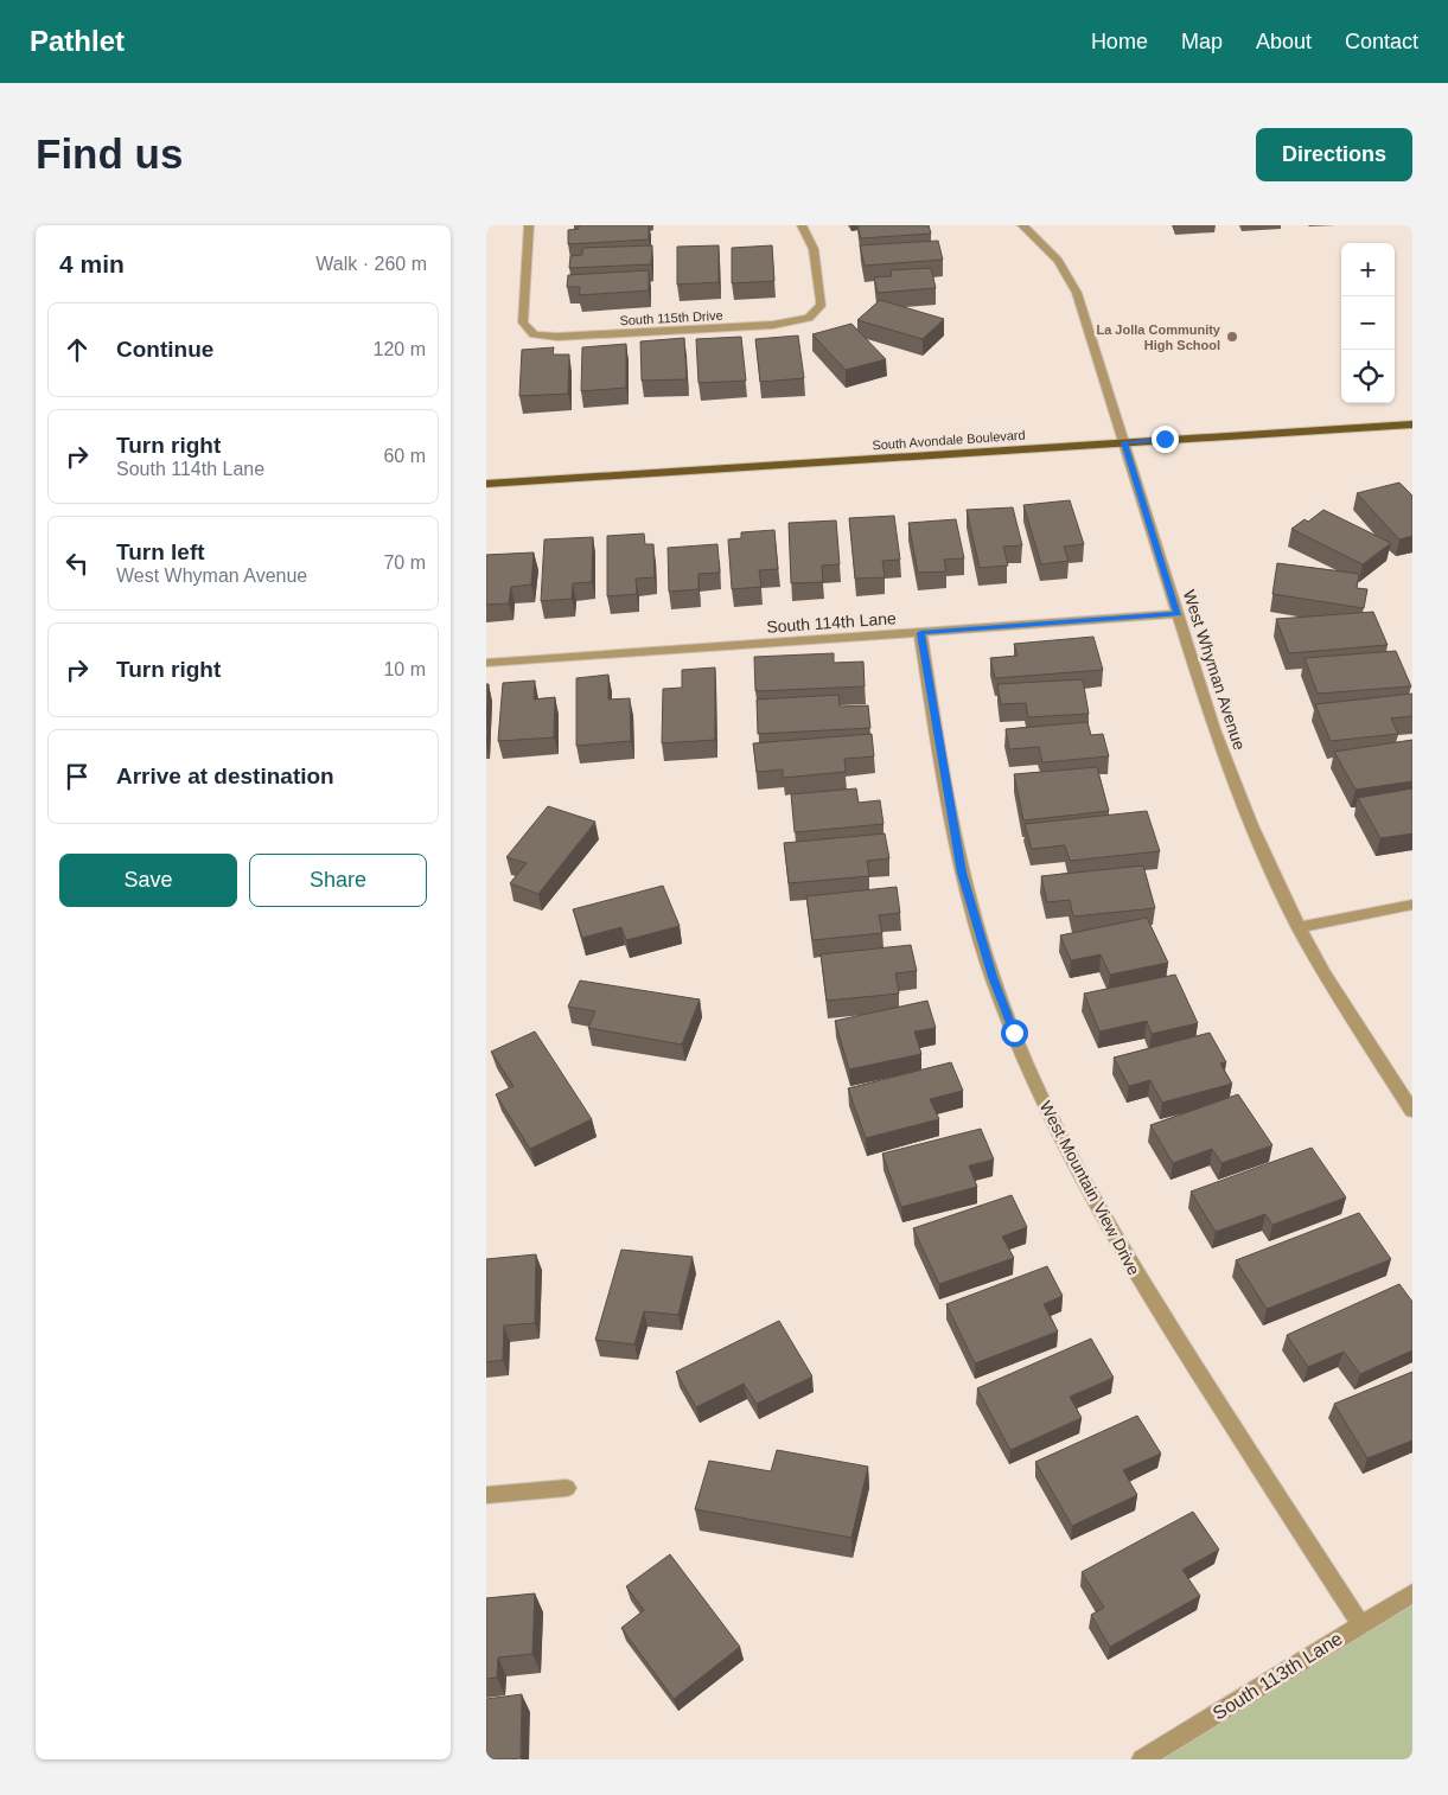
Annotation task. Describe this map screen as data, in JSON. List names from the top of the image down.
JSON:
{
  "streets": {
    "main road": ["South Avondale Boulevard"],
    "street": [
      "South 115th Drive",
      "South 114th Lane",
      "West Whyman Avenue",
      "West Mountain View Drive",
      "South 113th Lane"
    ]
  },
  "crossings": [
    ["South Avondale Boulevard", "West Whyman Avenue"],
    ["South 114th Lane", "West Whyman Avenue"],
    ["South 114th Lane", "West Mountain View Drive"],
    ["West Mountain View Drive", "South 113th Lane"]
  ],
  "places": ["La Jolla Community High School"],
  "page": {
    "header": "Pathlet",
    "nav": [
      "Home",
      "Map",
      "About",
      "Contact"
    ],
    "buttons": [
      "Directions",
      ["Save", "Share"]
    ],
    "title": "Find us",
    "heading": ["4 min", "Walk · 260 m"],
    "map_buttons": ["+", "−"],
    "list": [
      ["Continue", "120 m"],
      ["Turn right", "South 114th Lane", "60 m"],
      ["Turn left", "West Whyman Avenue", "70 m"],
      ["Turn right", "10 m"],
      "Arrive at destination"
    ]
  }
}
